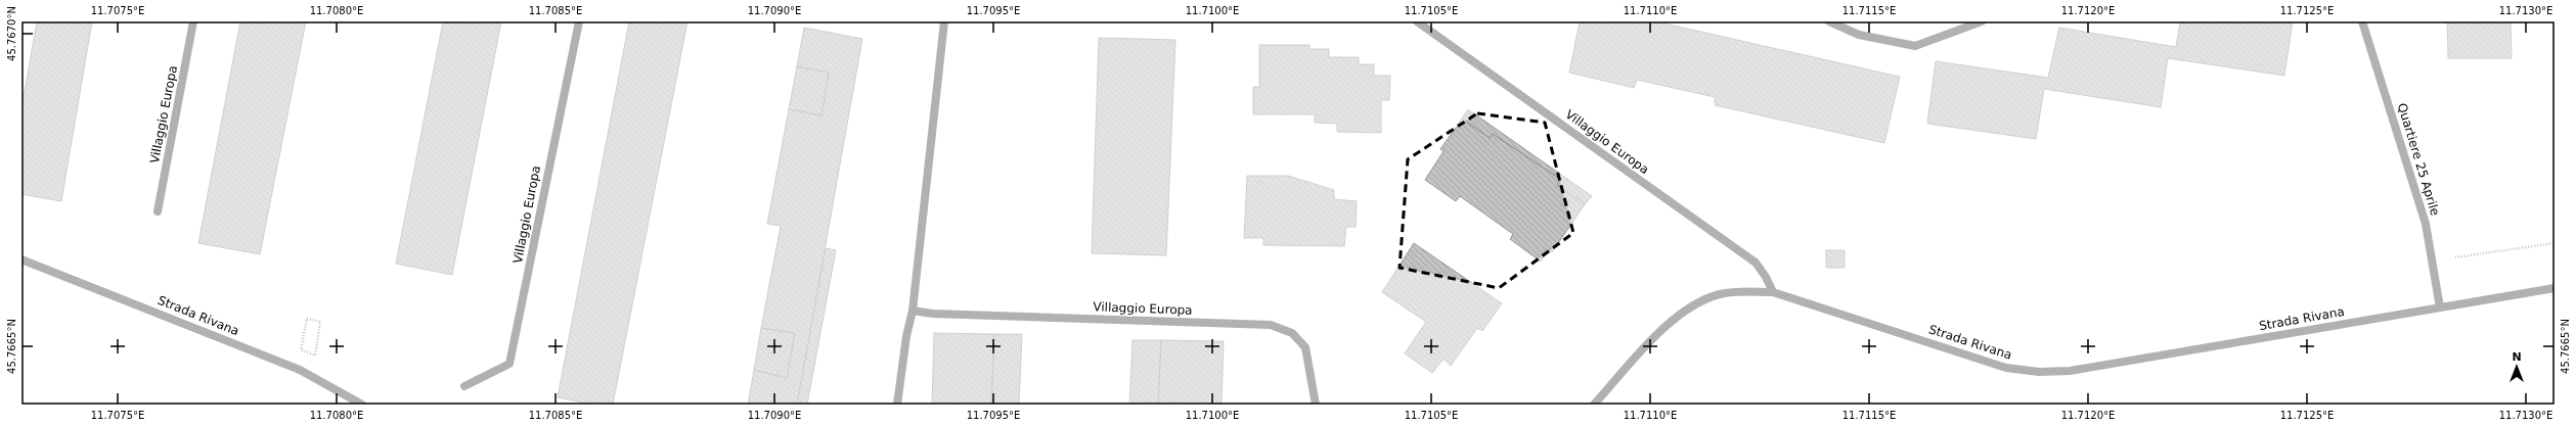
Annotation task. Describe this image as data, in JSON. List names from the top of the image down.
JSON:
{
  "streets": {
    "street": ["Villaggio Europa", "Quartiere 25 Aprile", "Strada Rivana"]
  },
  "crossings": [
    ["Villaggio Europa", "Strada Rivana"],
    ["Quartiere 25 Aprile", "Strada Rivana"]
  ],
  "north": "top",
  "coordinates": [
    "11.7075°E",
    "11.7080°E",
    "11.7085°E",
    "11.7090°E",
    "11.7095°E",
    "11.7100°E",
    "11.7105°E",
    "11.7110°E",
    "11.7115°E",
    "11.7120°E",
    "11.7125°E",
    "11.7130°E",
    "45.7670°N",
    "45.7665°N"
  ]
}
